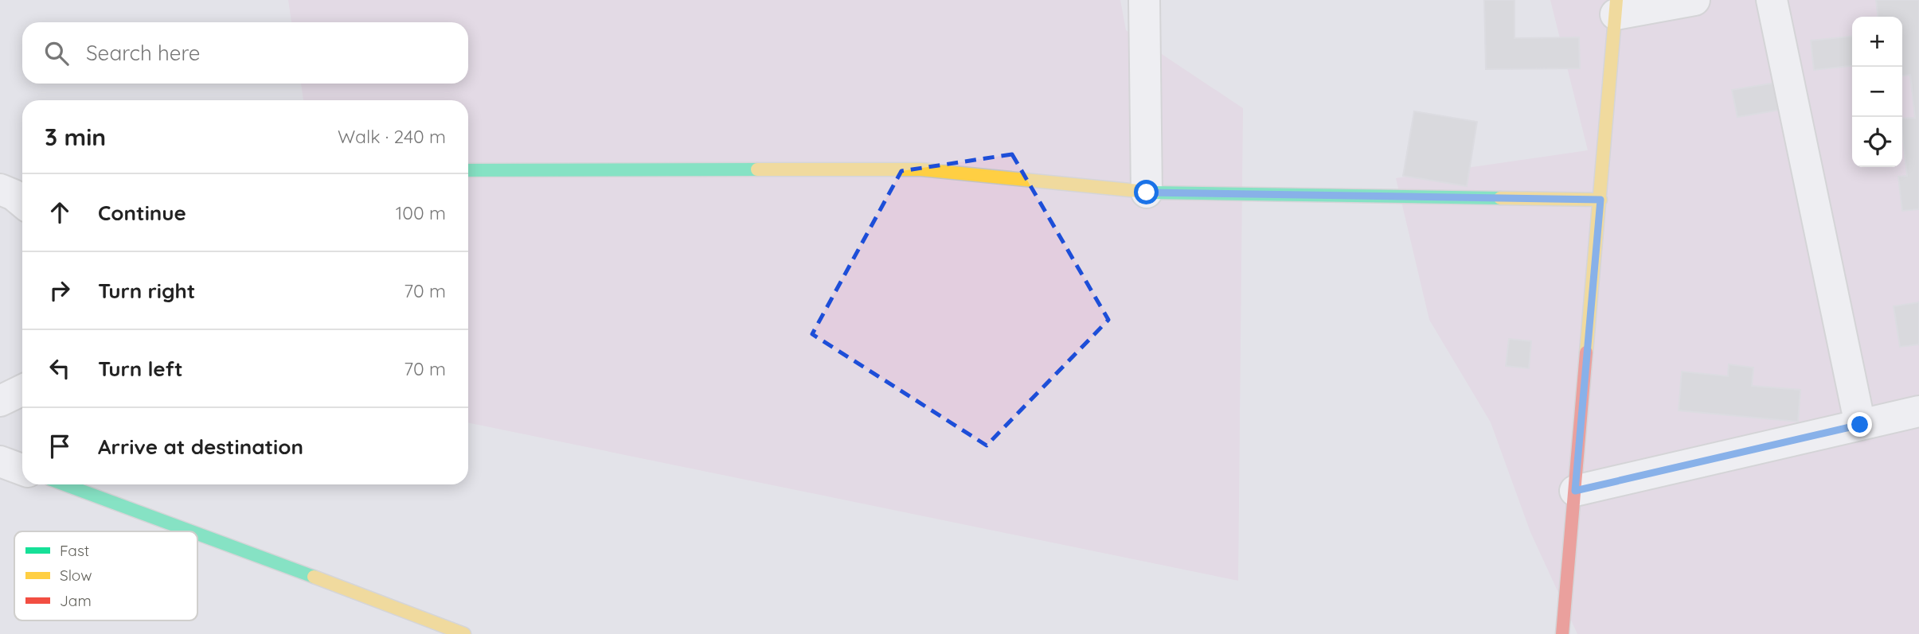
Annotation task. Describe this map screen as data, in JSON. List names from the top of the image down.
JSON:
{
  "legend": ["Fast", "Slow", "Jam"],
  "page": {
    "map_buttons": ["+", "−"],
    "search": "Search here",
    "heading": ["3 min", "Walk · 240 m"],
    "list": [
      ["Continue", "100 m"],
      ["Turn right", "70 m"],
      ["Turn left", "70 m"],
      "Arrive at destination"
    ]
  }
}
